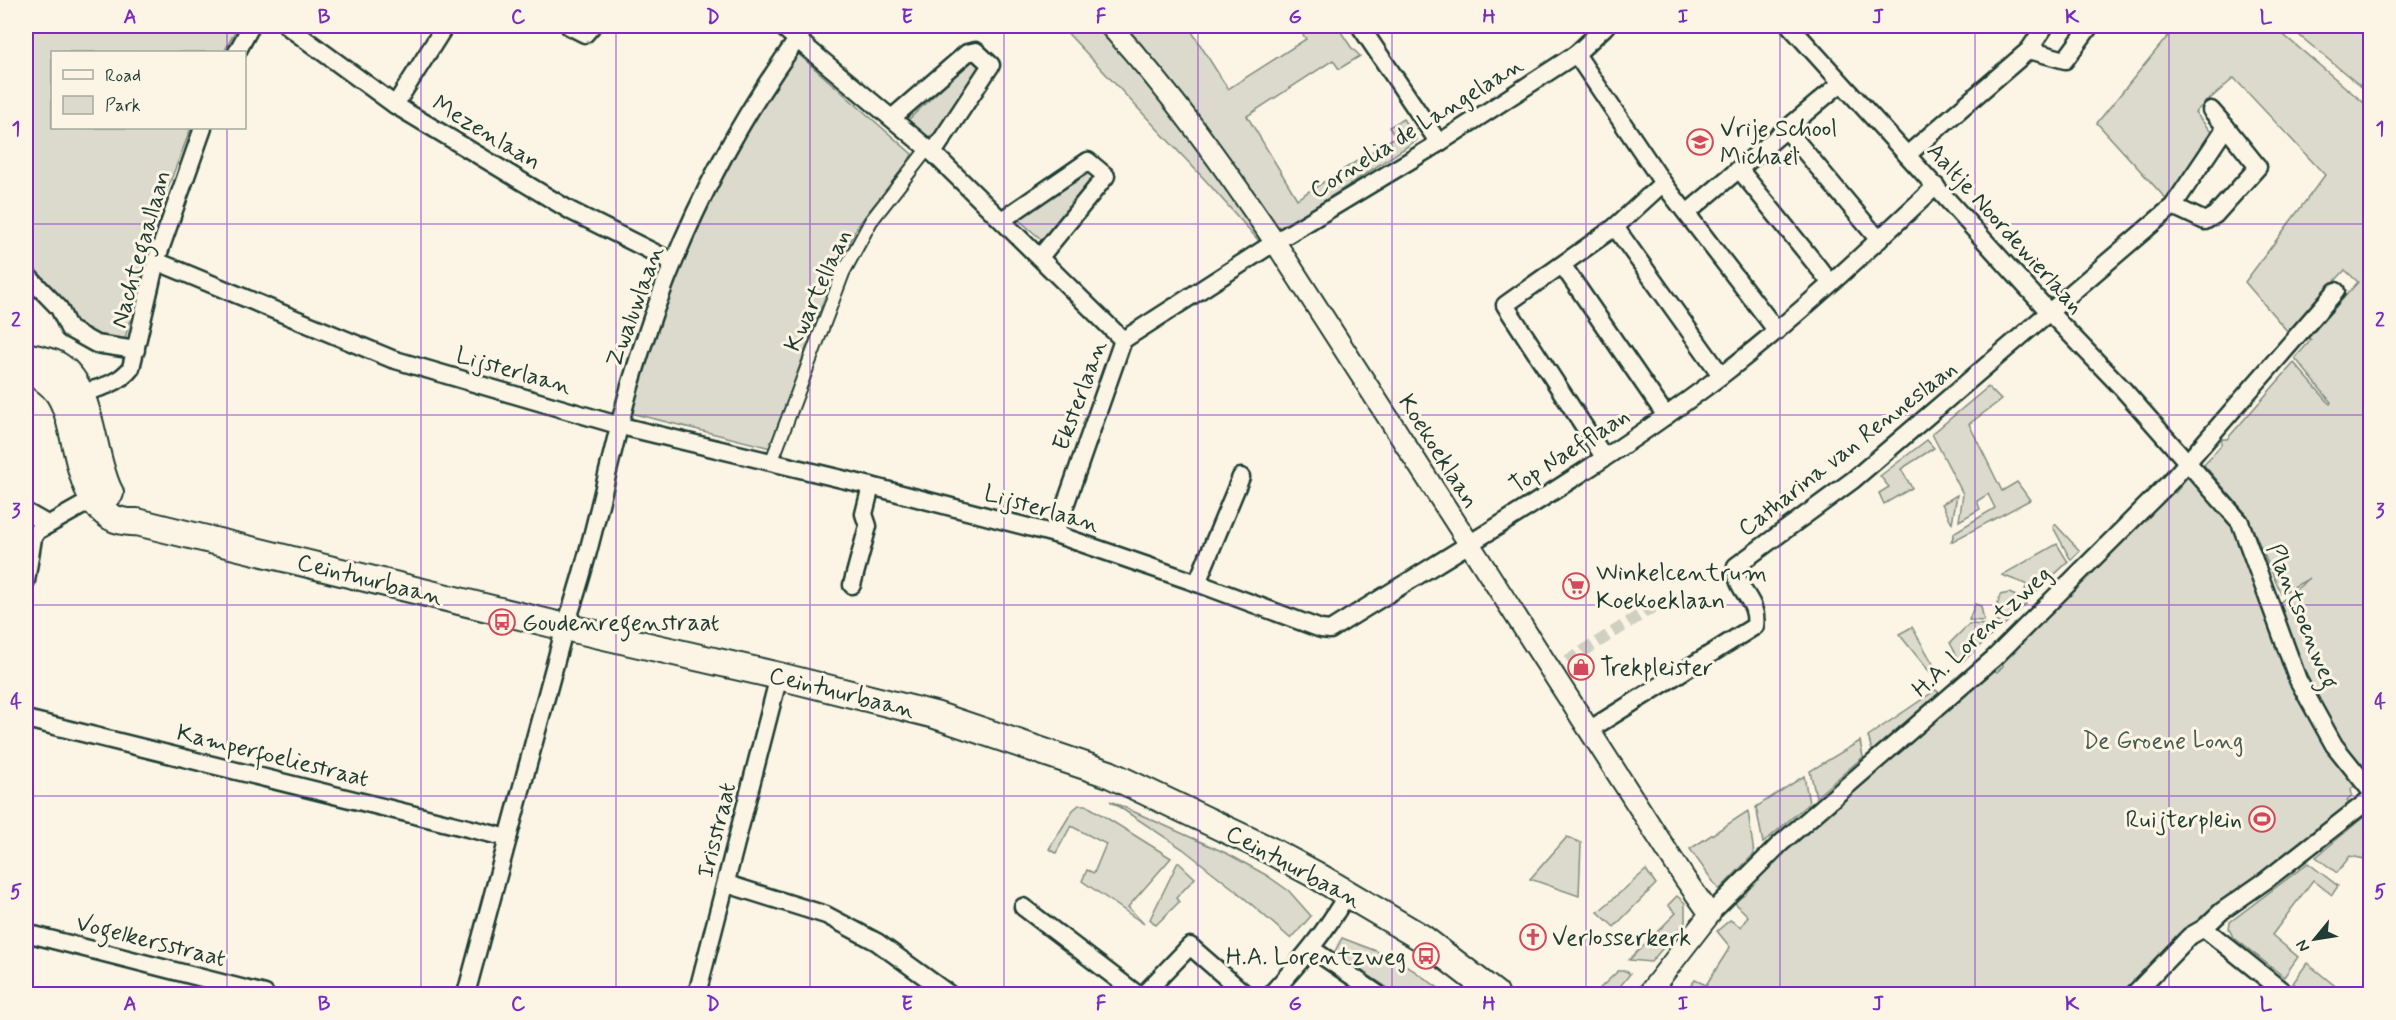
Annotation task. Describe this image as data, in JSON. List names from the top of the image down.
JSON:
{
  "streets": {
    "main road": ["Ceintuurbaan"],
    "street": [
      "Cornelia de Langelaan",
      "Mezenlaan",
      "Aaltje Noordewierlaan",
      "Nachtegaallaan",
      "Kwartellaan",
      "Zwaluwlaan",
      "Lijsterlaan",
      "Eksterlaan",
      "Catharina van Renneslaan",
      "Top Naefflaan",
      "Koekoeklaan",
      "Plantsoenweg",
      "H.A. Lorentzweg",
      "Kamperfoeliestraat",
      "Irisstraat",
      "Vogelkersstraat"
    ]
  },
  "crossings": [
    ["Cornelia de Langelaan", "Eksterlaan"],
    ["Cornelia de Langelaan", "Koekoeklaan"],
    ["Mezenlaan", "Zwaluwlaan"],
    ["Aaltje Noordewierlaan", "Catharina van Renneslaan"],
    ["Aaltje Noordewierlaan", "Top Naefflaan"],
    ["Aaltje Noordewierlaan", "Plantsoenweg"],
    ["Aaltje Noordewierlaan", "H.A. Lorentzweg"],
    ["Nachtegaallaan", "Lijsterlaan"],
    ["Nachtegaallaan", "Ceintuurbaan"],
    ["Kwartellaan", "Lijsterlaan"],
    ["Zwaluwlaan", "Lijsterlaan"],
    ["Zwaluwlaan", "Ceintuurbaan"],
    ["Lijsterlaan", "Eksterlaan"],
    ["Lijsterlaan", "Top Naefflaan"],
    ["Lijsterlaan", "Koekoeklaan"],
    ["Eksterlaan", "Koekoeklaan"],
    ["Catharina van Renneslaan", "Koekoeklaan"],
    ["Top Naefflaan", "Koekoeklaan"],
    ["Koekoeklaan", "H.A. Lorentzweg"],
    ["Ceintuurbaan", "Irisstraat"],
    ["Plantsoenweg", "H.A. Lorentzweg"]
  ],
  "parks": ["De Groene Long"],
  "places": {
    "school or university": ["Vrije School Michaël"],
    "supermarket": ["Winkelcentrum Koekoeklaan"],
    "bus stop": ["Goudenregenstraat", "H.A. Lorentzweg"],
    "shop": ["Trekpleister"],
    "sports": ["Ruijterplein"],
    "church": ["Verlosserkerk"]
  },
  "legend": ["Road", "Park"],
  "north": "bottom left",
  "grid": {
    "columns": [
      "A",
      "B",
      "C",
      "D",
      "E",
      "F",
      "G",
      "H",
      "I",
      "J",
      "K",
      "L"
    ],
    "rows": [
      "1",
      "2",
      "3",
      "4",
      "5"
    ]
  }
}
